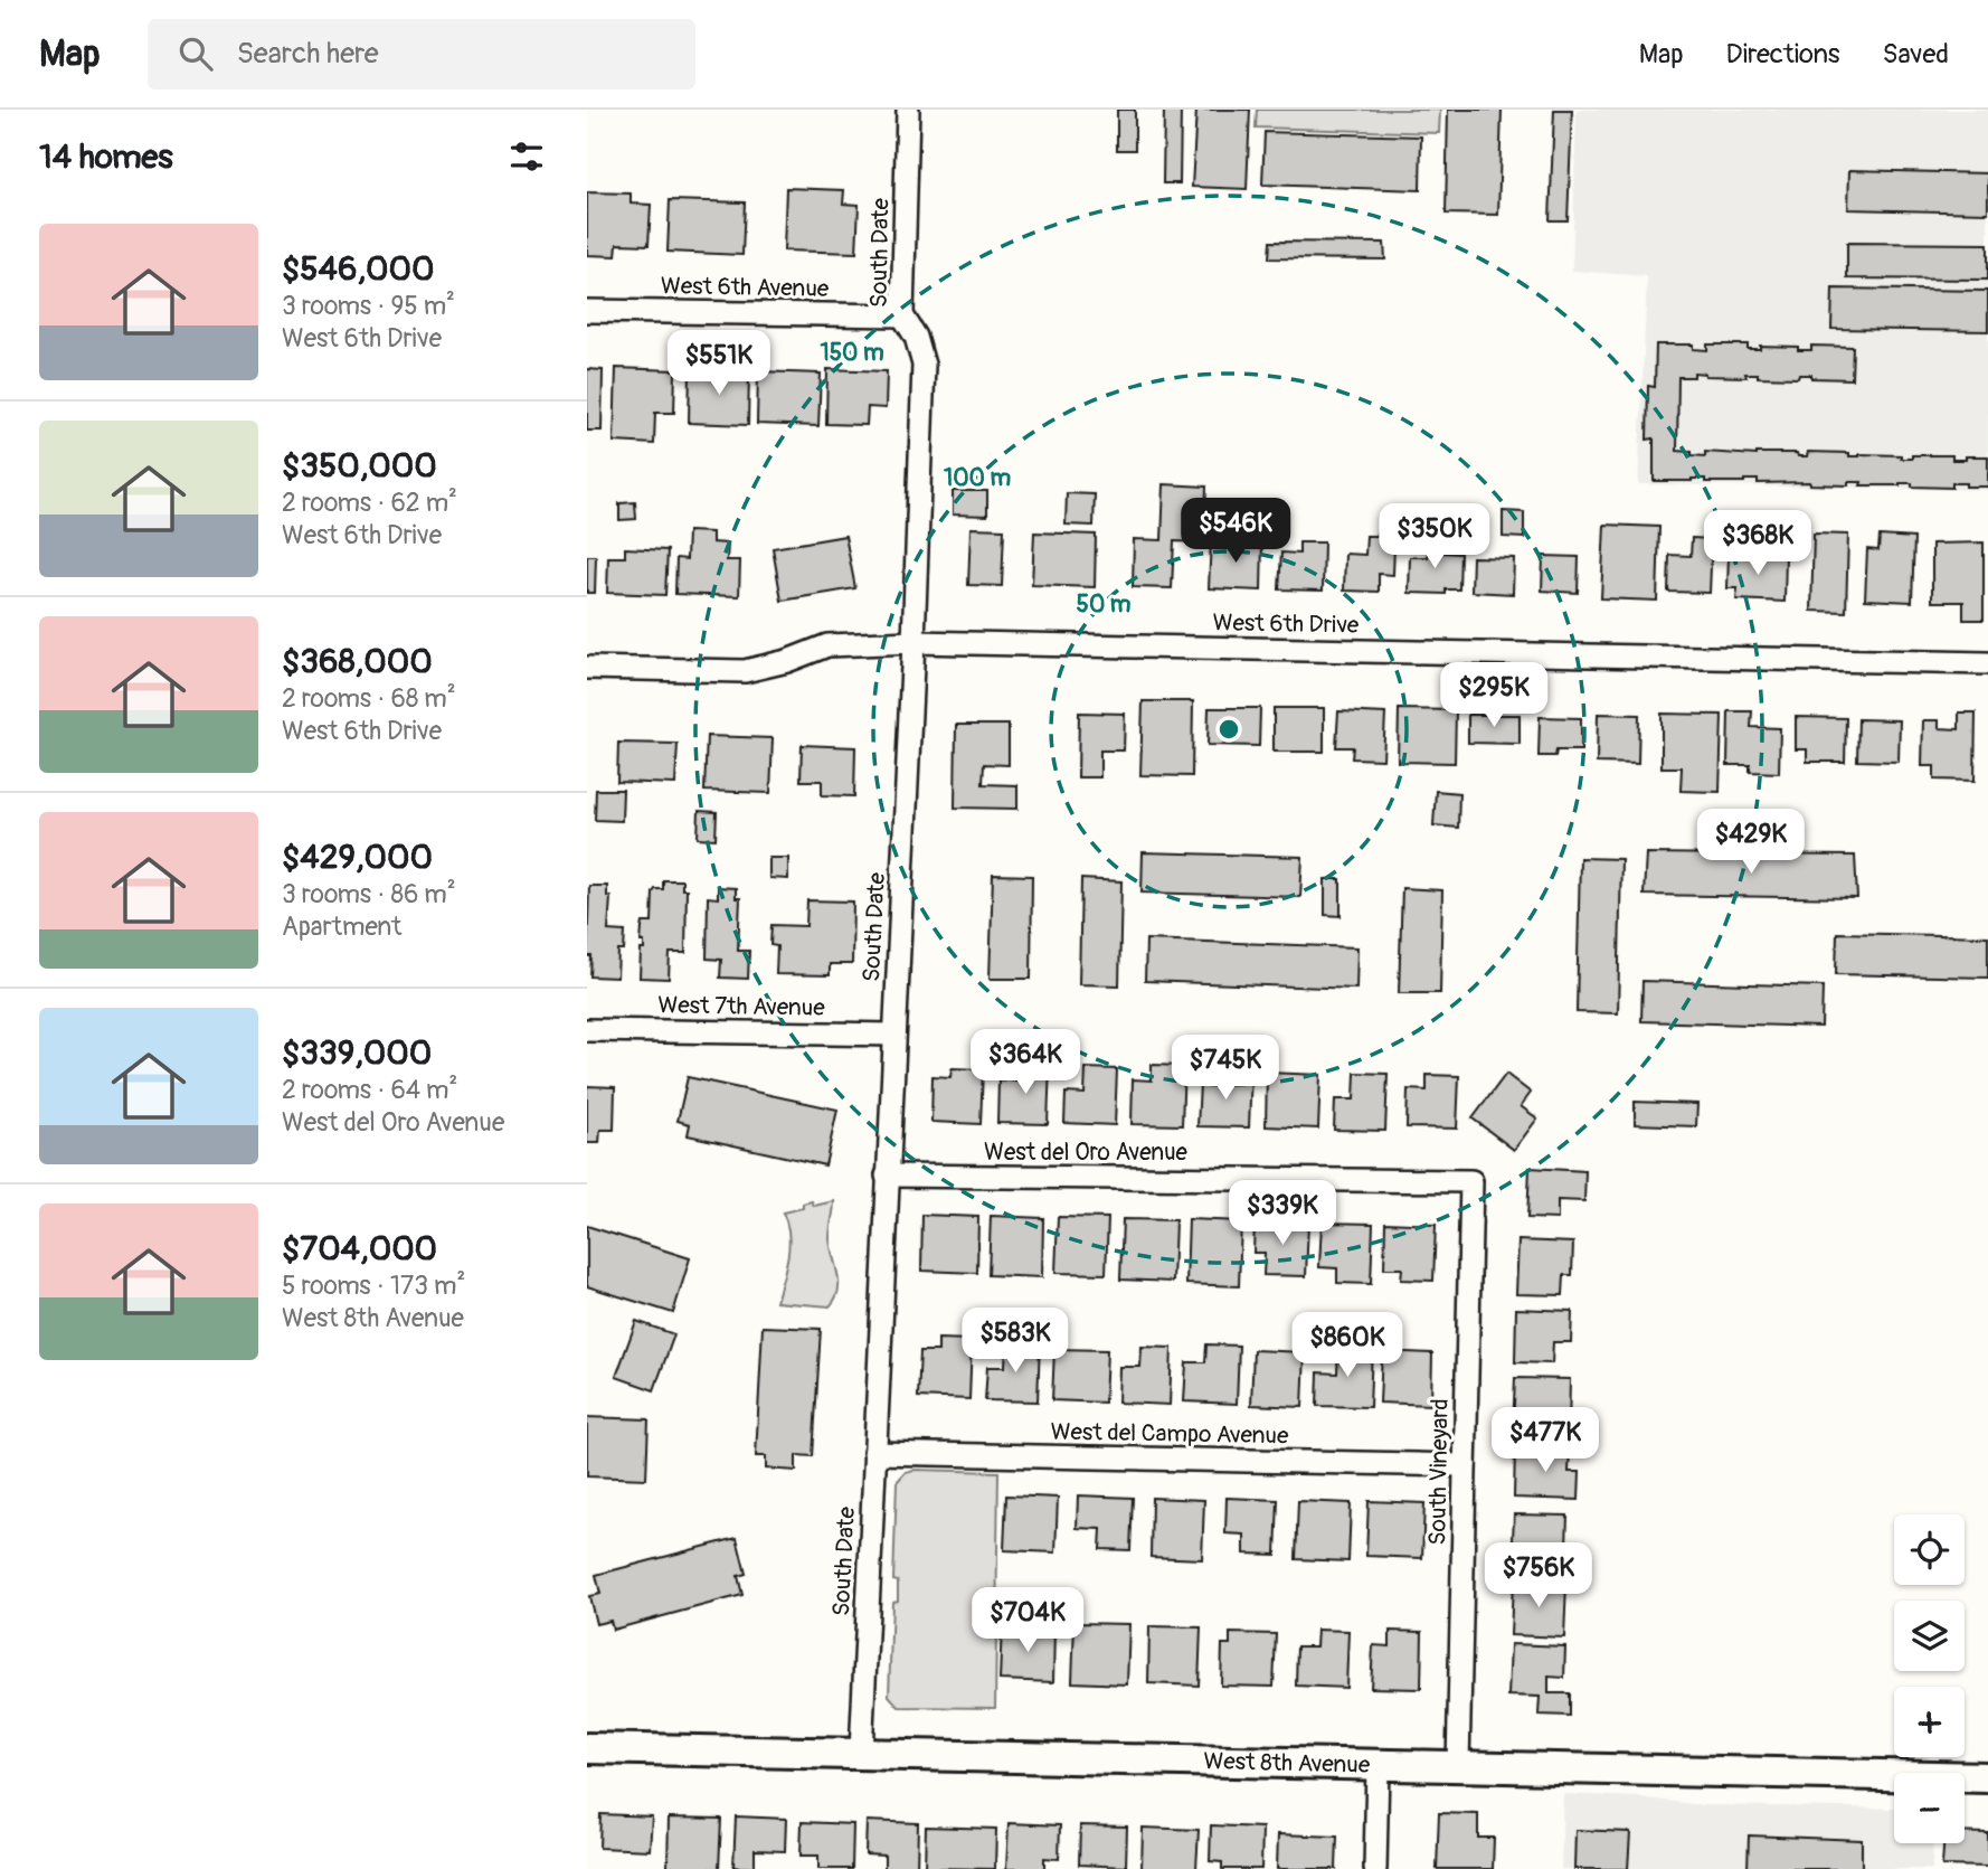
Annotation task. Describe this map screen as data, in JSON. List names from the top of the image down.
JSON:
{
  "streets": {
    "street": [
      "South Date",
      "West 6th Avenue",
      "West 6th Drive",
      "West 7th Avenue",
      "West del Oro Avenue",
      "West del Campo Avenue",
      "South Vineyard",
      "West 8th Avenue"
    ]
  },
  "crossings": [
    ["South Date", "West 6th Avenue"],
    ["South Date", "West 6th Drive"],
    ["South Date", "West 7th Avenue"],
    ["South Date", "West del Oro Avenue"],
    ["South Date", "West del Campo Avenue"],
    ["South Date", "West 8th Avenue"],
    ["West del Oro Avenue", "South Vineyard"],
    ["West del Campo Avenue", "South Vineyard"],
    ["South Vineyard", "West 8th Avenue"]
  ],
  "page": {
    "header": "Map",
    "search": "Search here",
    "nav": ["Map", "Directions", "Saved"],
    "heading": "14 homes",
    "list": [
      {
        "name": "$546,000",
        "note": "3 rooms · 95 m² · West 6th Drive"
      },
      {
        "name": "$350,000",
        "note": "2 rooms · 62 m² · West 6th Drive"
      },
      {
        "name": "$368,000",
        "note": "2 rooms · 68 m² · West 6th Drive"
      },
      {
        "name": "$429,000",
        "note": "3 rooms · 86 m² · Apartment"
      },
      {
        "name": "$339,000",
        "note": "2 rooms · 64 m² · West del Oro Avenue"
      },
      {
        "name": "$704,000",
        "note": "5 rooms · 173 m² · West 8th Avenue"
      }
    ],
    "price": [
      "$551K",
      "$546K",
      "$350K",
      "$368K",
      "$295K",
      "$429K",
      "$364K",
      "$745K",
      "$339K",
      "$583K",
      "$860K",
      "$477K",
      "$756K",
      "$704K"
    ],
    "map_buttons": ["+", "−"]
  },
  "rings": ["150 m", "100 m", "50 m"]
}
